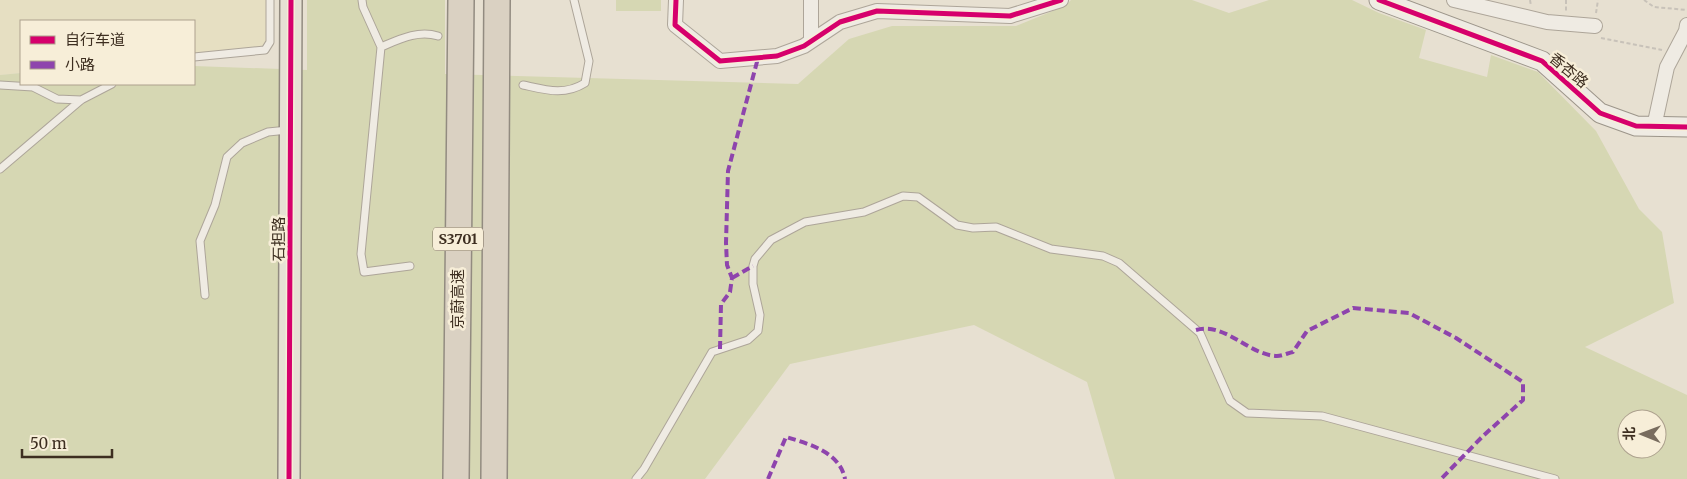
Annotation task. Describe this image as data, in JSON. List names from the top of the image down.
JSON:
{
  "streets": {
    "highway": ["S3701", "京蔚高速"],
    "main road": ["石担路"],
    "street": ["香杏路"]
  },
  "legend": ["自行车道", "小路"],
  "scale_bar": "50 m",
  "north": "left"
}
